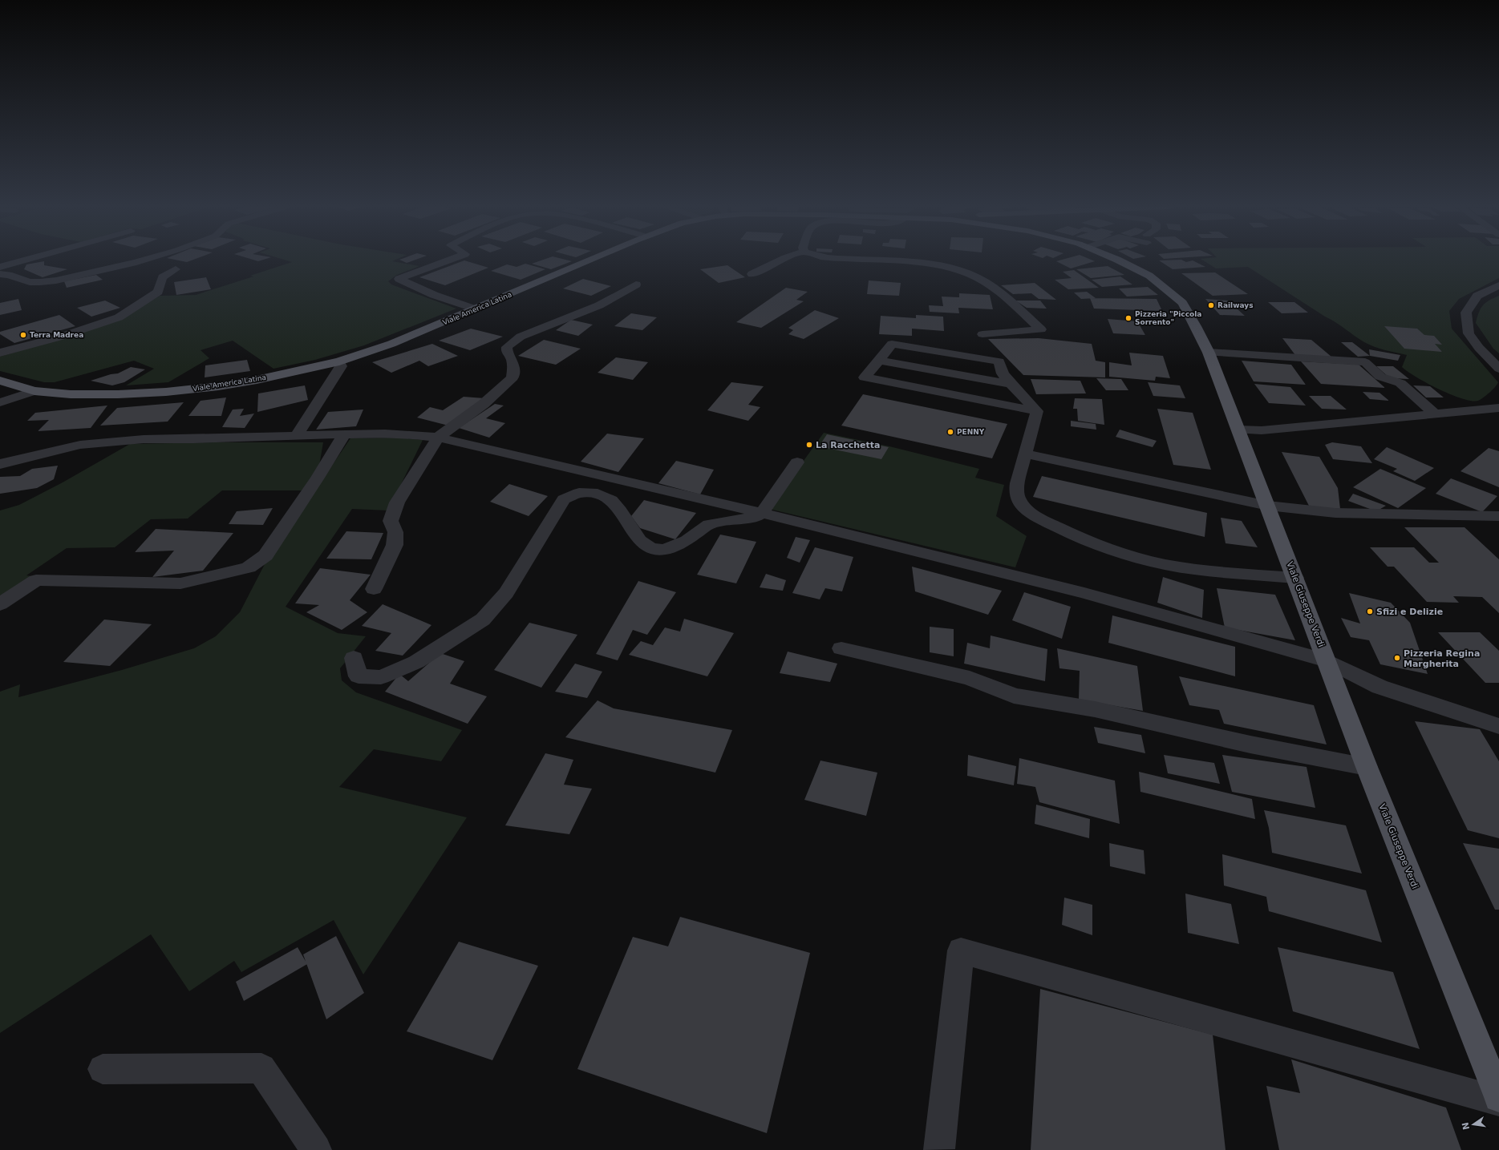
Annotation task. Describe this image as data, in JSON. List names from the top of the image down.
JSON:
{
  "streets": {
    "main road": ["Viale America Latina", "Viale Giuseppe Verdi"]
  },
  "places": [
    "Railways",
    "Pizzeria \"Piccola Sorrento\"",
    "Terra Madrea",
    "PENNY",
    "La Racchetta",
    "Sfizi e Delizie",
    "Pizzeria Regina Margherita"
  ],
  "north": "left"
}
